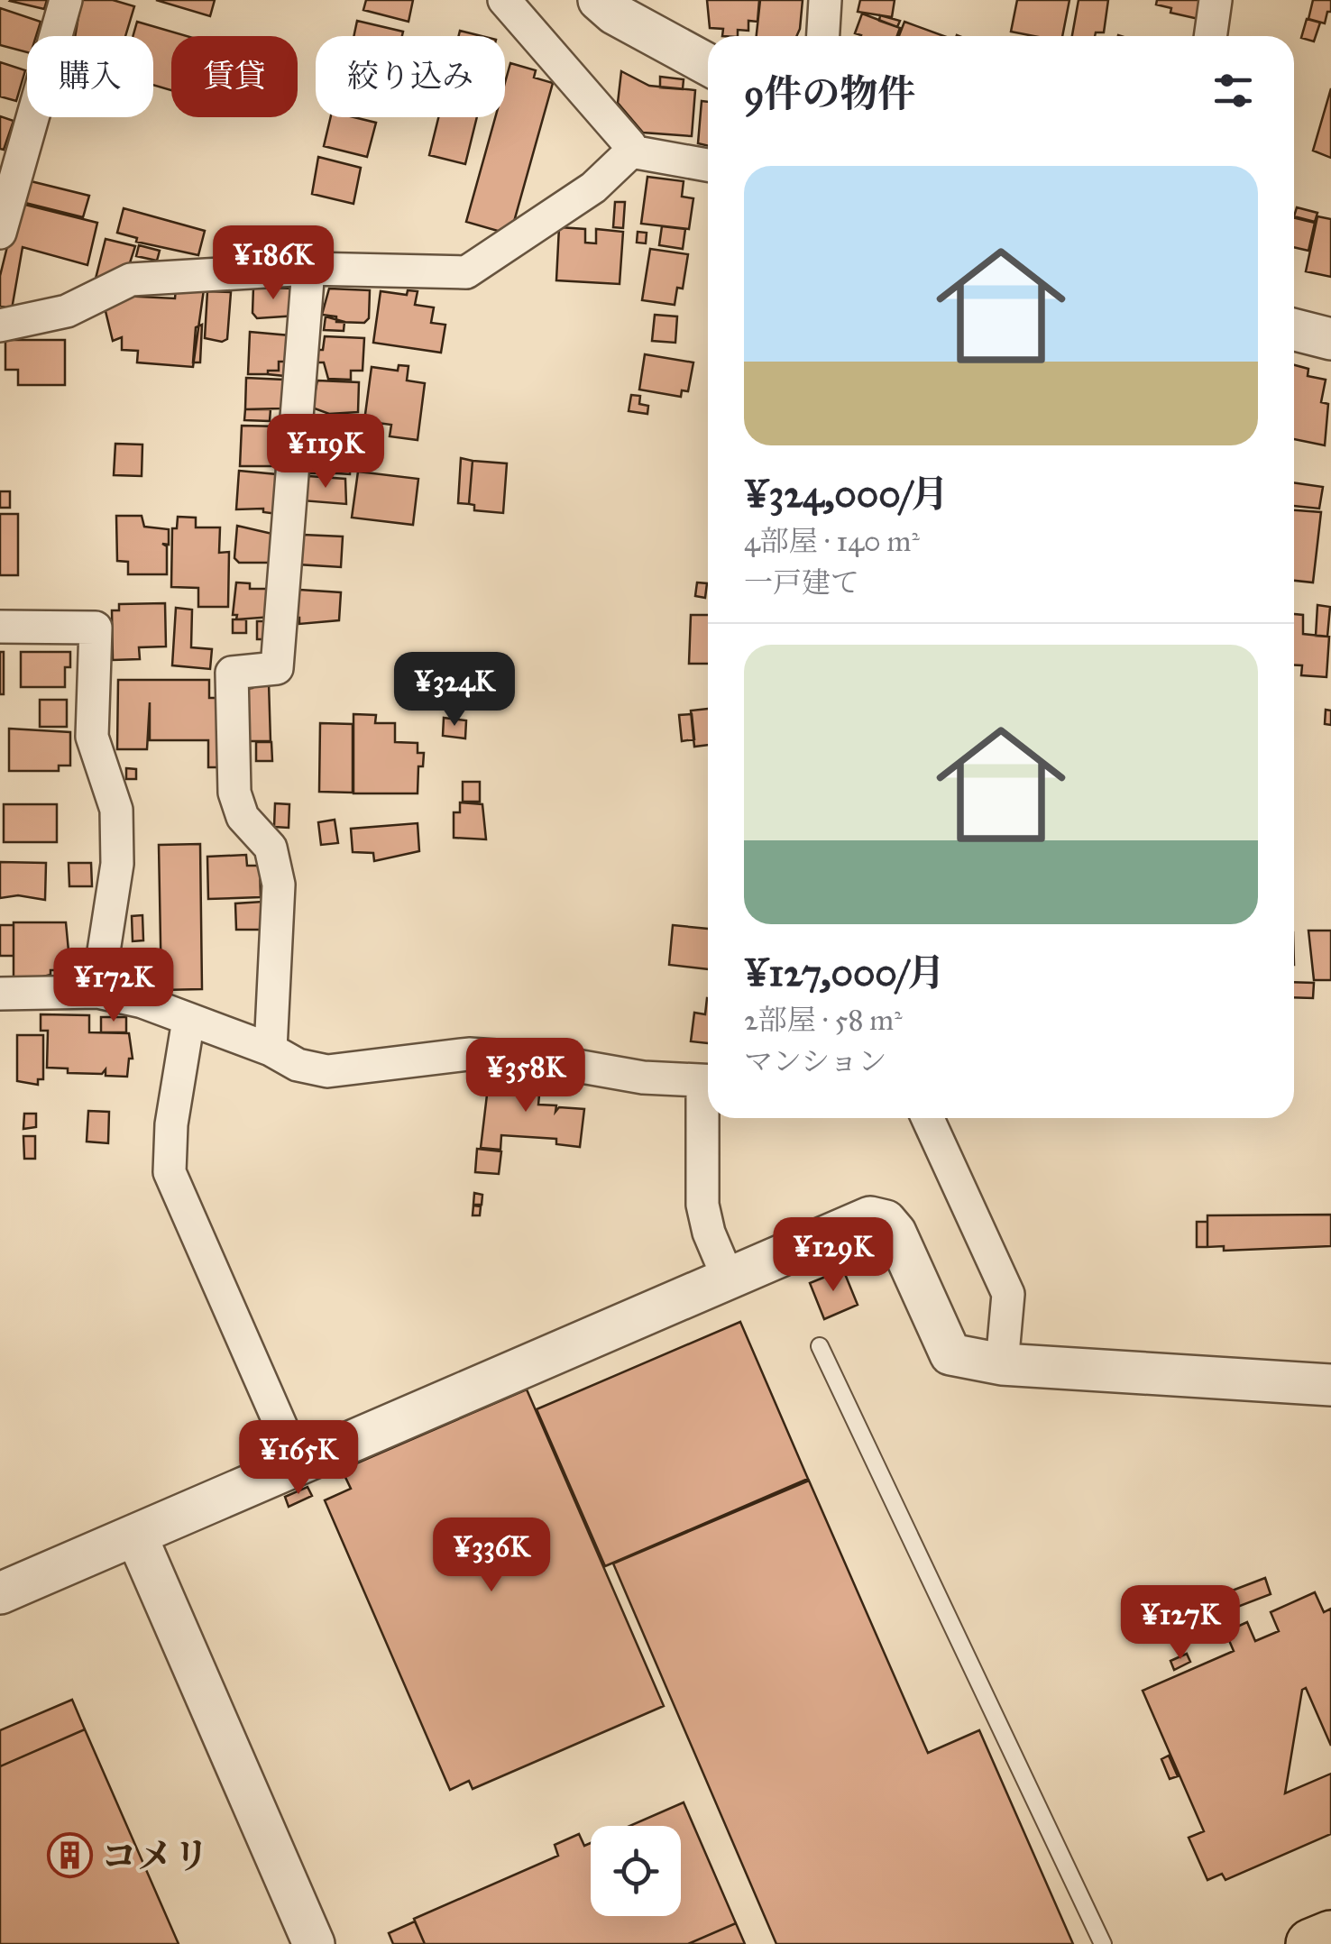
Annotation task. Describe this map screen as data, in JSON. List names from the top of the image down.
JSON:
{
  "places": {
    "building": ["コメリ"]
  },
  "page": {
    "chip": ["購入", "賃貸", "絞り込み"],
    "heading": "9件の物件",
    "list": [
      {
        "name": "¥324,000/月",
        "note": "4部屋 · 140 m² · 一戸建て"
      },
      {
        "name": "¥127,000/月",
        "note": "2部屋 · 58 m² · マンション"
      }
    ],
    "price": [
      "¥186K",
      "¥119K",
      "¥324K",
      "¥172K",
      "¥358K",
      "¥129K",
      "¥165K",
      "¥336K",
      "¥127K"
    ]
  }
}
